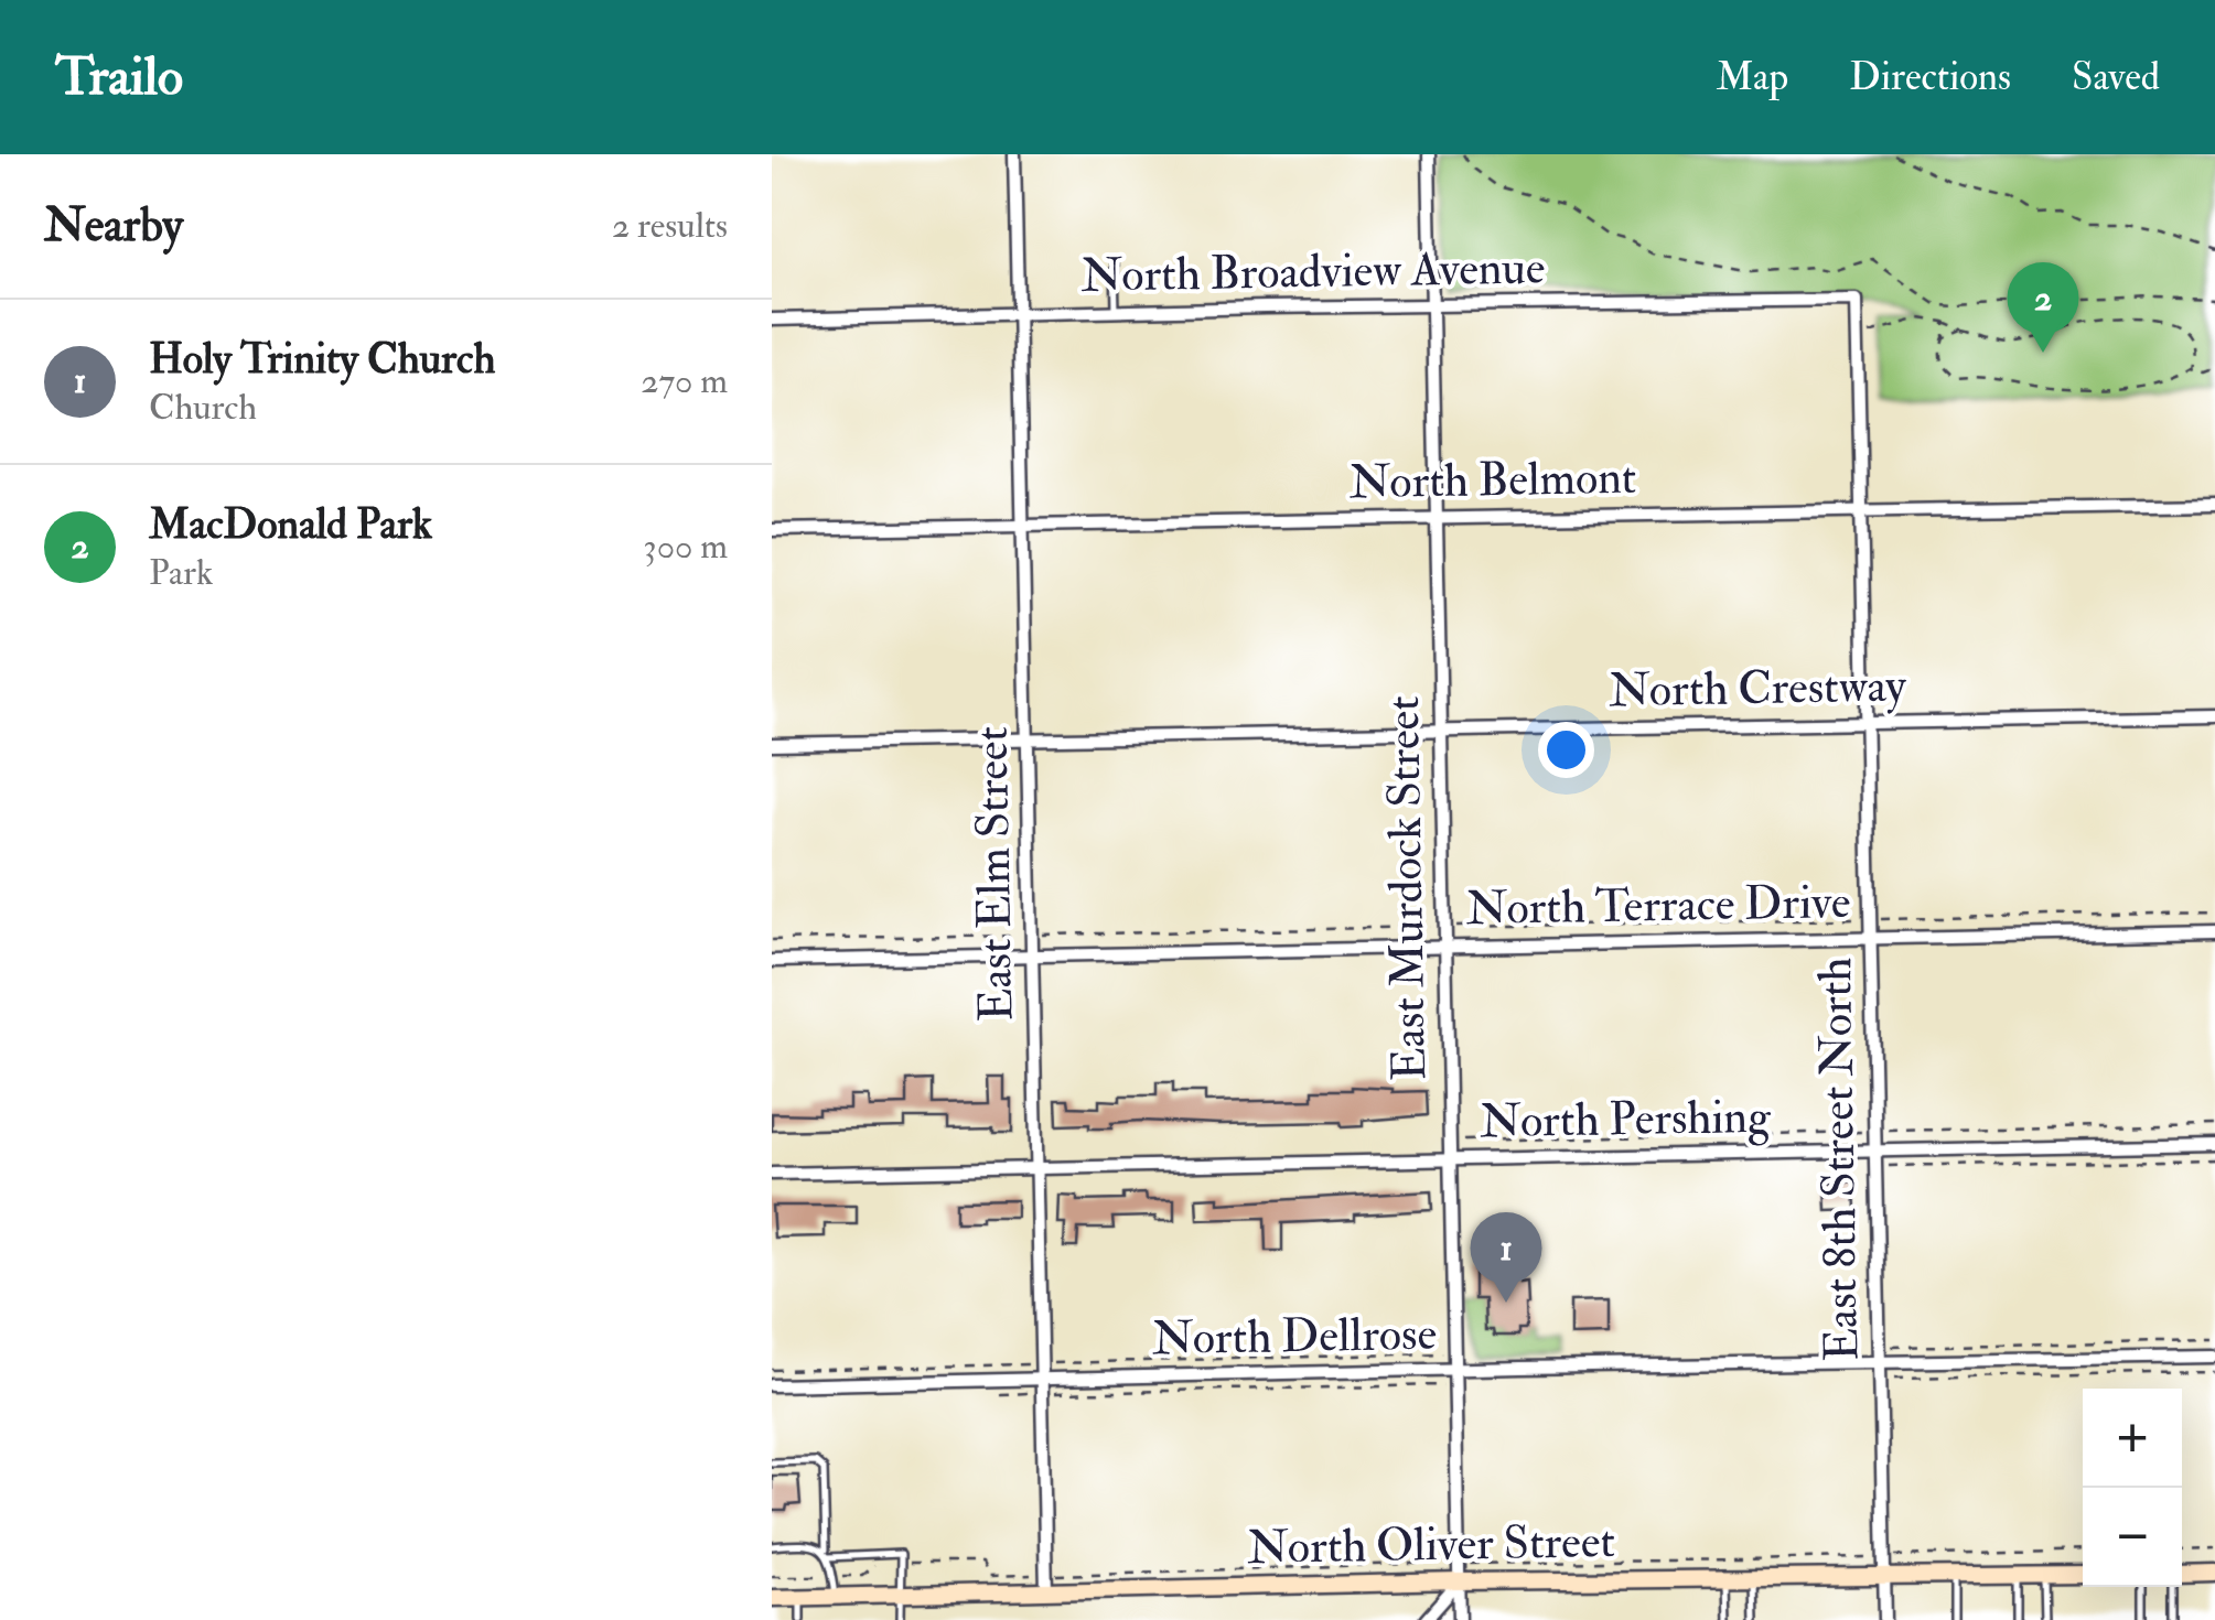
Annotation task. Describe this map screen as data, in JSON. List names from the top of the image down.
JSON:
{
  "streets": {
    "main road": ["North Oliver Street"],
    "street": [
      "North Broadview Avenue",
      "North Belmont",
      "North Crestway",
      "East Elm Street",
      "East Murdock Street",
      "North Terrace Drive",
      "North Pershing",
      "East 8th Street North",
      "North Dellrose"
    ]
  },
  "crossings": [
    ["North Broadview Avenue", "East Elm Street"],
    ["North Broadview Avenue", "East Murdock Street"],
    ["North Broadview Avenue", "East 8th Street North"],
    ["North Belmont", "East Elm Street"],
    ["North Belmont", "East Murdock Street"],
    ["North Belmont", "East 8th Street North"],
    ["North Crestway", "East Elm Street"],
    ["North Crestway", "East Murdock Street"],
    ["North Crestway", "East 8th Street North"],
    ["East Elm Street", "North Terrace Drive"],
    ["East Elm Street", "North Pershing"],
    ["East Elm Street", "North Dellrose"],
    ["East Elm Street", "North Oliver Street"],
    ["East Murdock Street", "North Terrace Drive"],
    ["East Murdock Street", "North Pershing"],
    ["East Murdock Street", "North Dellrose"],
    ["East Murdock Street", "North Oliver Street"],
    ["North Terrace Drive", "East 8th Street North"],
    ["North Pershing", "East 8th Street North"],
    ["East 8th Street North", "North Dellrose"],
    ["East 8th Street North", "North Oliver Street"]
  ],
  "page": {
    "header": "Trailo",
    "nav": ["Map", "Directions", "Saved"],
    "heading": ["Nearby", "2 results"],
    "pins": ["2", "1"],
    "list": [
      {
        "mark": "1",
        "name": "Holy Trinity Church",
        "note": "Church",
        "value": "270 m"
      },
      {
        "mark": "2",
        "name": "MacDonald Park",
        "note": "Park",
        "value": "300 m"
      }
    ],
    "map_buttons": ["+", "−"]
  }
}
